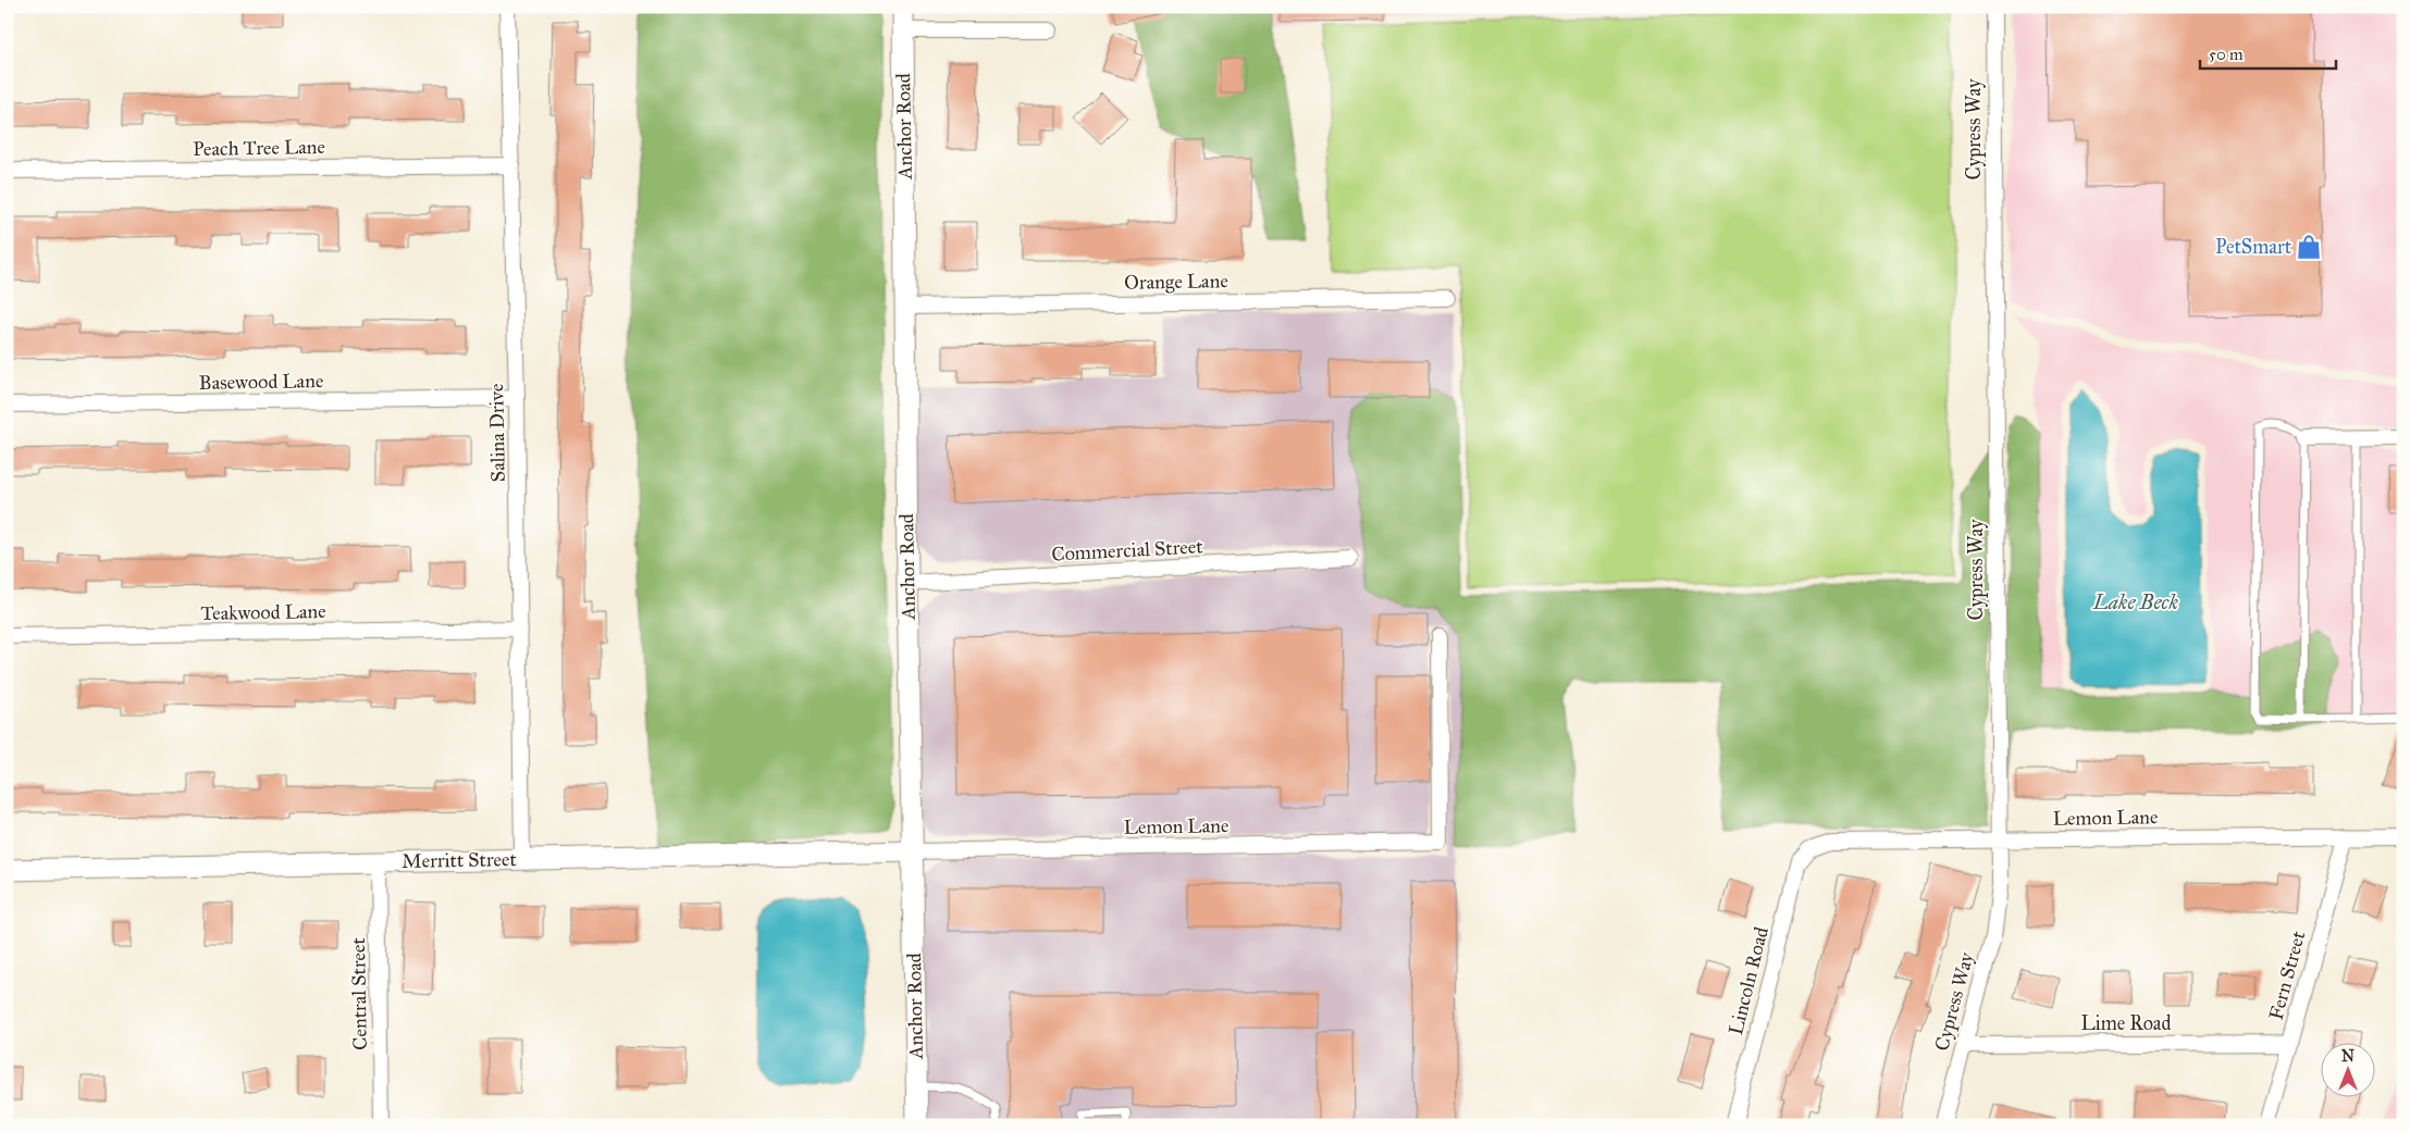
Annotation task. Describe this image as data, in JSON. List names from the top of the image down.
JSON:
{
  "streets": {
    "street": [
      "Anchor Road",
      "Cypress Way",
      "Peach Tree Lane",
      "Orange Lane",
      "Basewood Lane",
      "Salina Drive",
      "Commercial Street",
      "Teakwood Lane",
      "Lemon Lane",
      "Merritt Street",
      "Fern Street",
      "Lincoln Road",
      "Central Street",
      "Lime Road"
    ]
  },
  "crossings": [
    ["Anchor Road", "Orange Lane"],
    ["Anchor Road", "Commercial Street"],
    ["Anchor Road", "Lemon Lane"],
    ["Anchor Road", "Merritt Street"],
    ["Cypress Way", "Lemon Lane"],
    ["Cypress Way", "Lime Road"],
    ["Peach Tree Lane", "Salina Drive"],
    ["Basewood Lane", "Salina Drive"],
    ["Salina Drive", "Teakwood Lane"],
    ["Salina Drive", "Merritt Street"],
    ["Lemon Lane", "Merritt Street"],
    ["Lemon Lane", "Fern Street"],
    ["Lemon Lane", "Lincoln Road"],
    ["Merritt Street", "Central Street"],
    ["Fern Street", "Lime Road"]
  ],
  "water": ["Lake Beck"],
  "places": {
    "shop": ["PetSmart"]
  },
  "scale_bar": "50 m",
  "north": "top"
}
